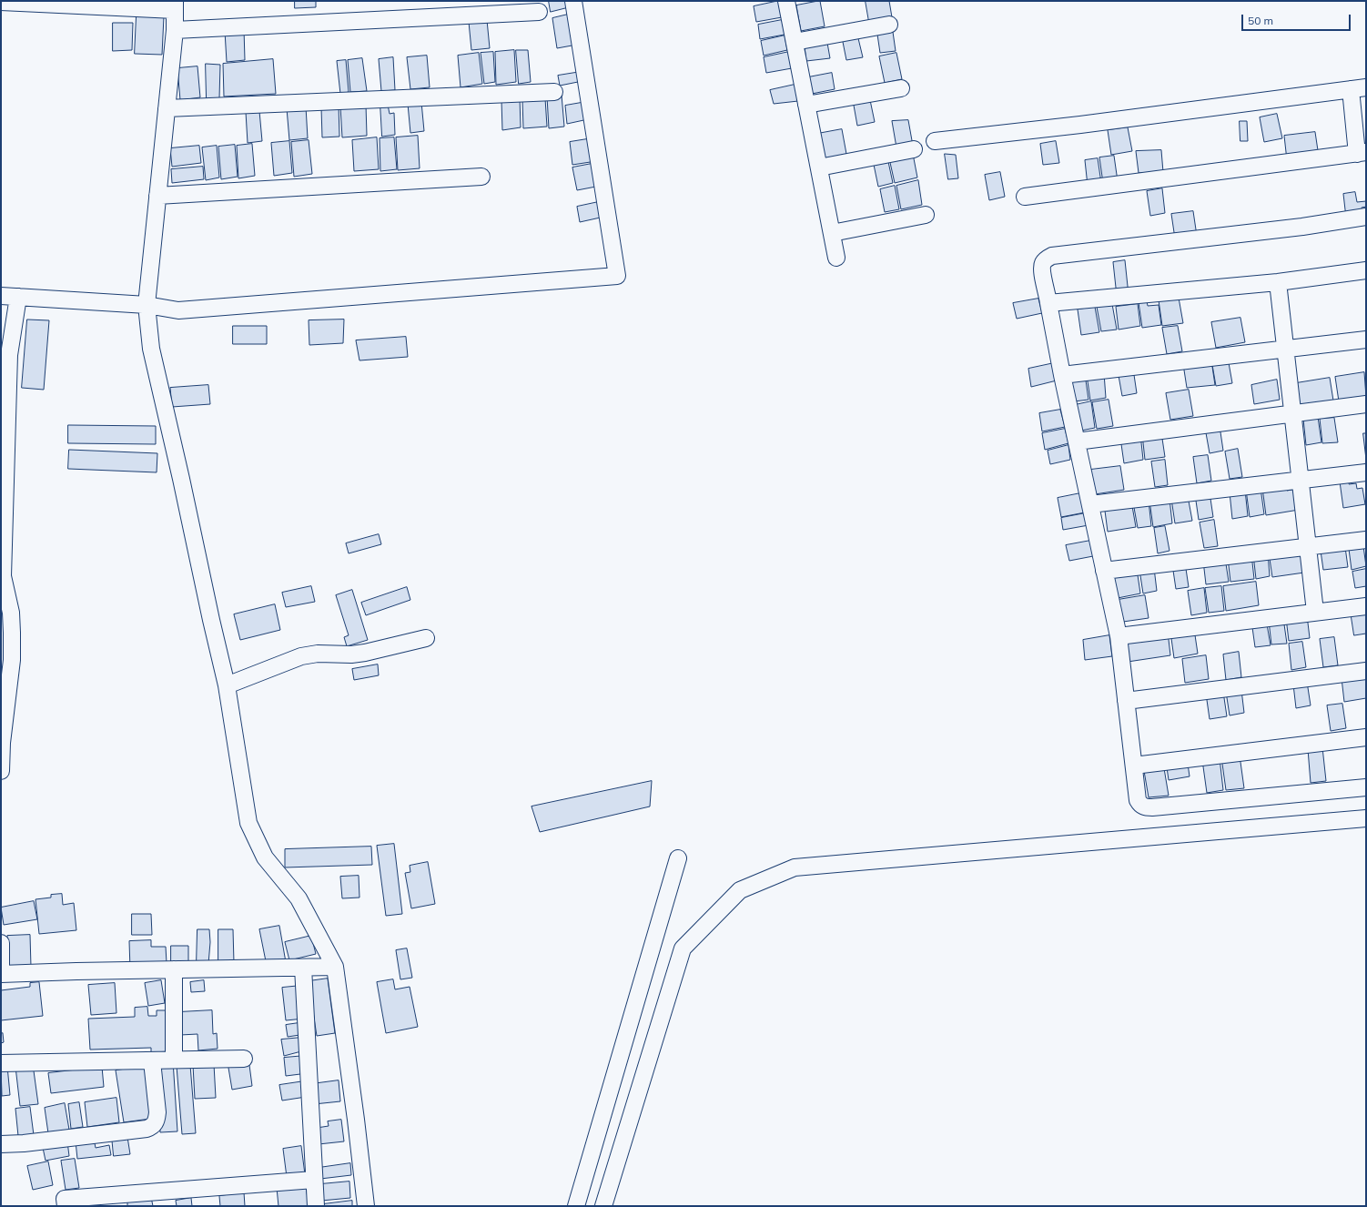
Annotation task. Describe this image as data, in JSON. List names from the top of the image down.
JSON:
{
  "scale_bar": "50 m"
}
